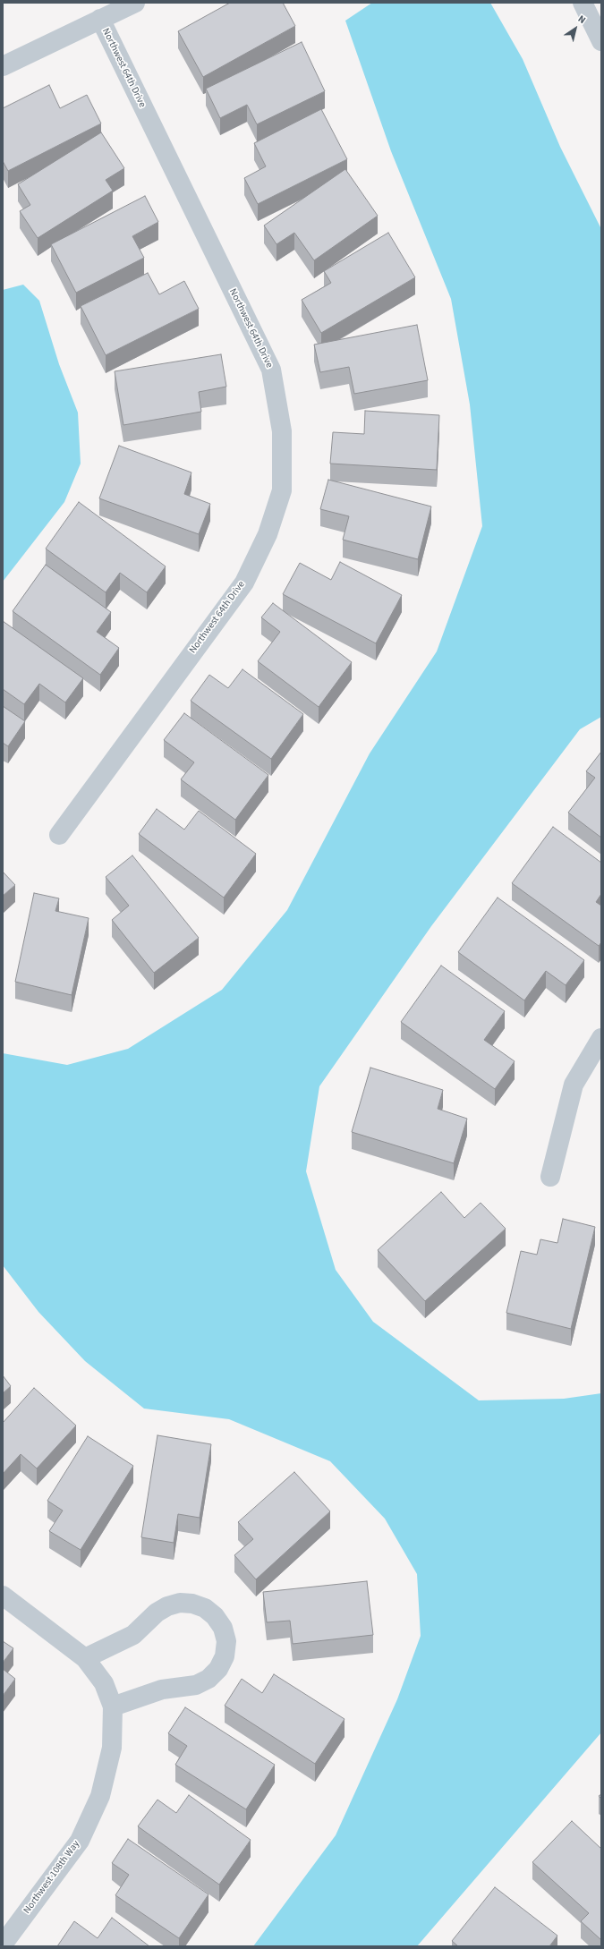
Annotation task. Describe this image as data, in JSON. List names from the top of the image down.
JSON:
{
  "streets": {
    "street": ["Northwest 64th Drive", "Northwest 108th Way"]
  },
  "north": "top right"
}
